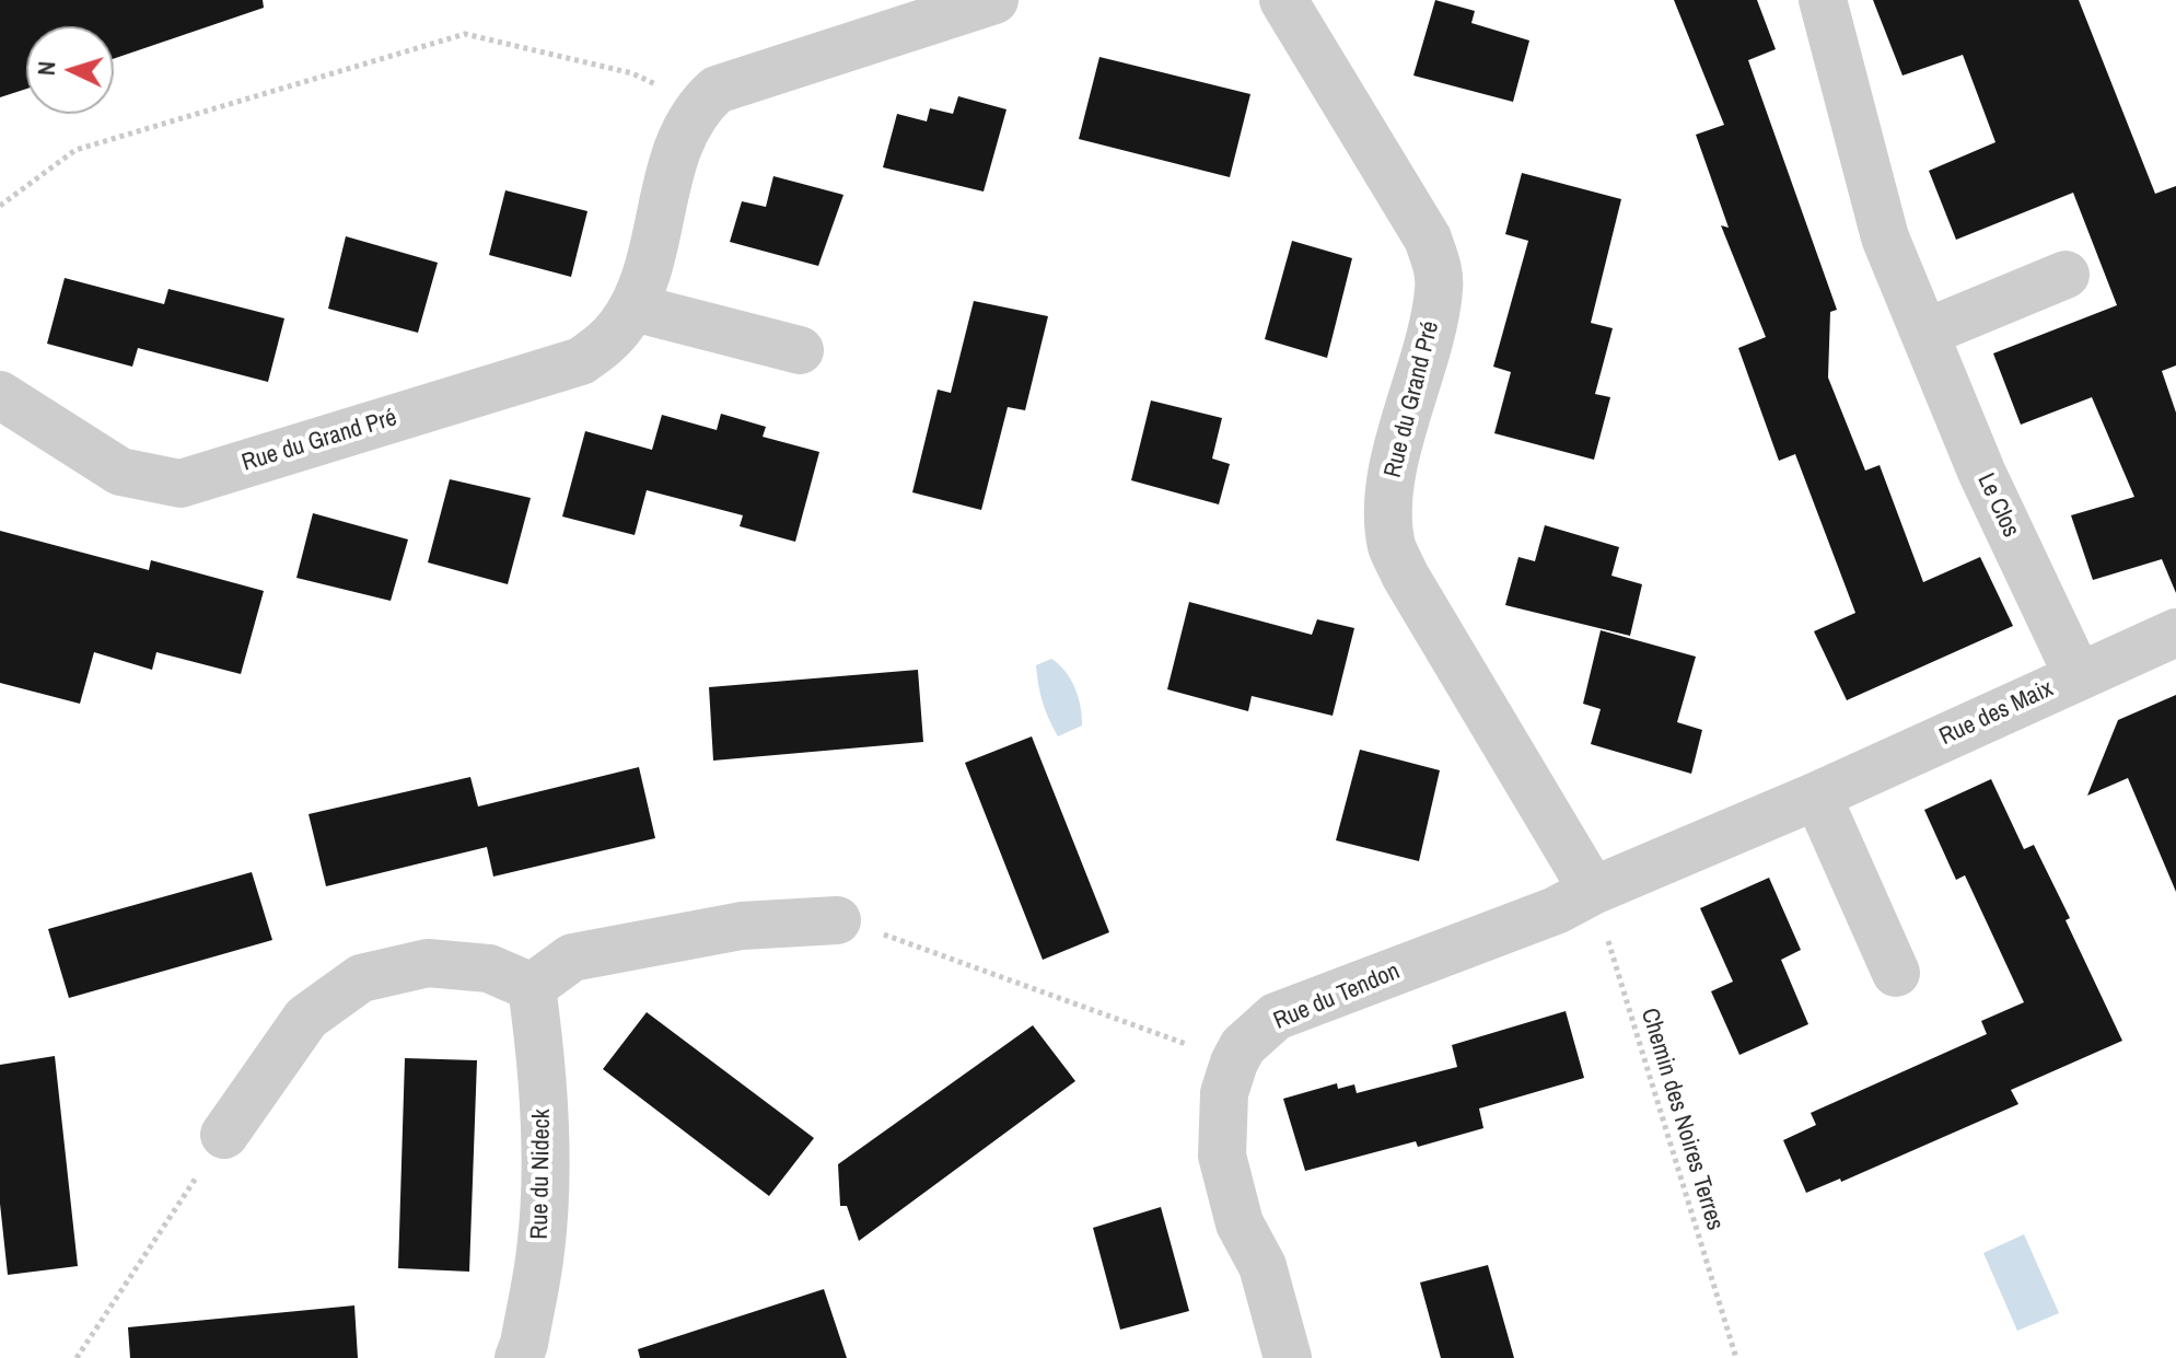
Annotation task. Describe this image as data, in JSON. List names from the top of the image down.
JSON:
{
  "streets": {
    "street": [
      "Rue du Grand Pré",
      "Le Clos",
      "Rue des Maix",
      "Rue du Tendon",
      "Rue du Nideck"
    ],
    "path": ["Chemin des Noires Terres"]
  },
  "crossings": [
    ["Rue du Grand Pré", "Rue des Maix"],
    ["Rue du Grand Pré", "Rue du Tendon"],
    ["Rue du Grand Pré", "Chemin des Noires Terres"],
    ["Le Clos", "Rue des Maix"],
    ["Rue des Maix", "Rue du Tendon"],
    ["Rue des Maix", "Chemin des Noires Terres"],
    ["Rue du Tendon", "Chemin des Noires Terres"]
  ],
  "north": "left"
}
